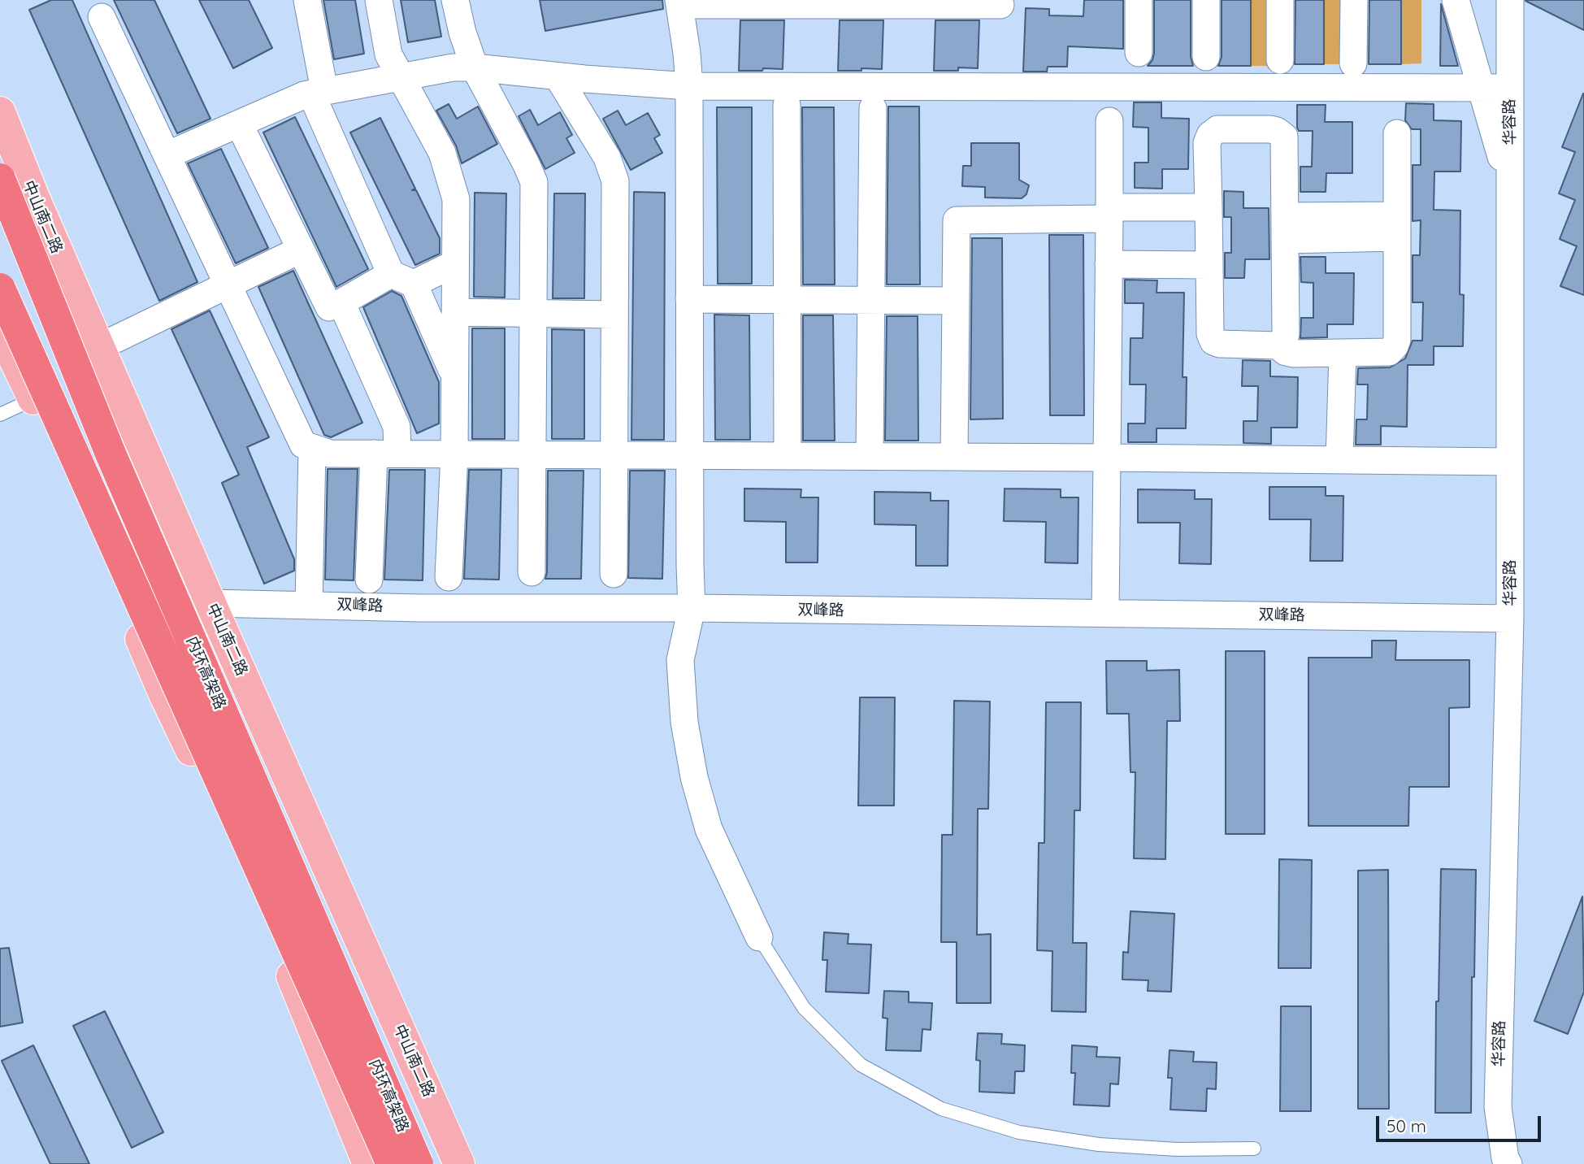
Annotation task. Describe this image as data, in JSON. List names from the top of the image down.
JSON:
{
  "streets": {
    "highway": ["内环高架路"],
    "main road": ["中山南二路"],
    "street": ["华容路", "双峰路"]
  },
  "crossings": [
    ["华容路", "双峰路"],
    ["中山南二路", "双峰路"]
  ],
  "scale_bar": "50 m"
}
